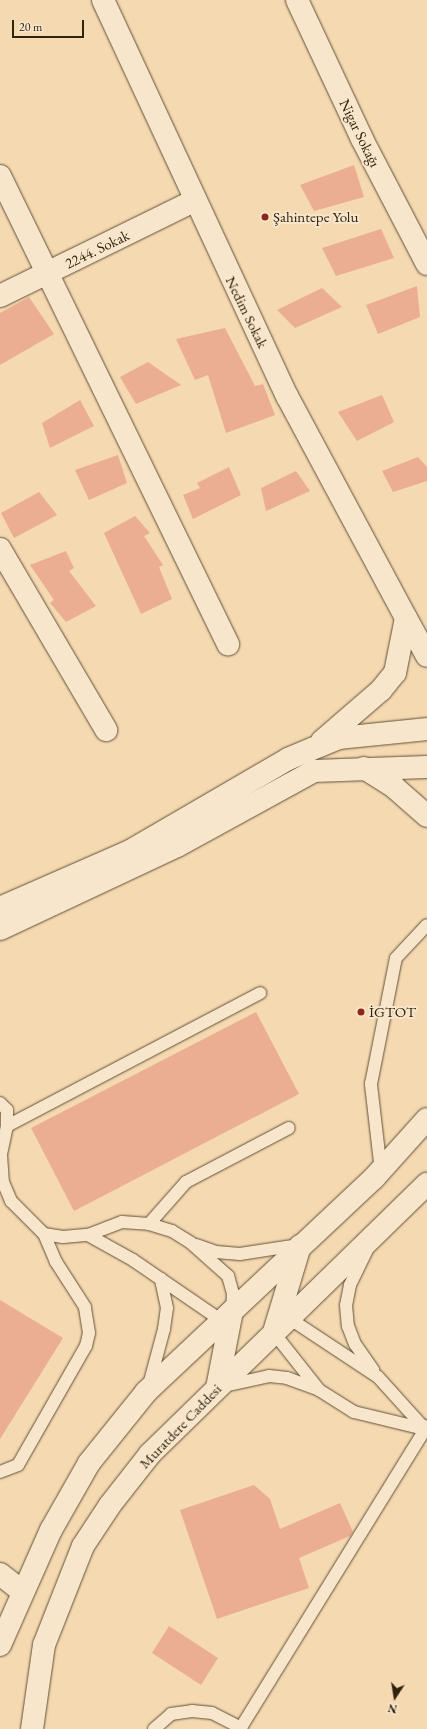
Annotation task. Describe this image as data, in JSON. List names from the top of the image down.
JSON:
{
  "streets": {
    "main road": [
      "Nigar Sokağı",
      "2244. Sokak",
      "Nedim Sokak",
      "Muratdere Caddesi"
    ]
  },
  "crossings": [
    ["2244. Sokak", "Nedim Sokak"]
  ],
  "places": ["Şahintepe Yolu", "İGTOT"],
  "scale_bar": "20 m",
  "north": "bottom"
}
